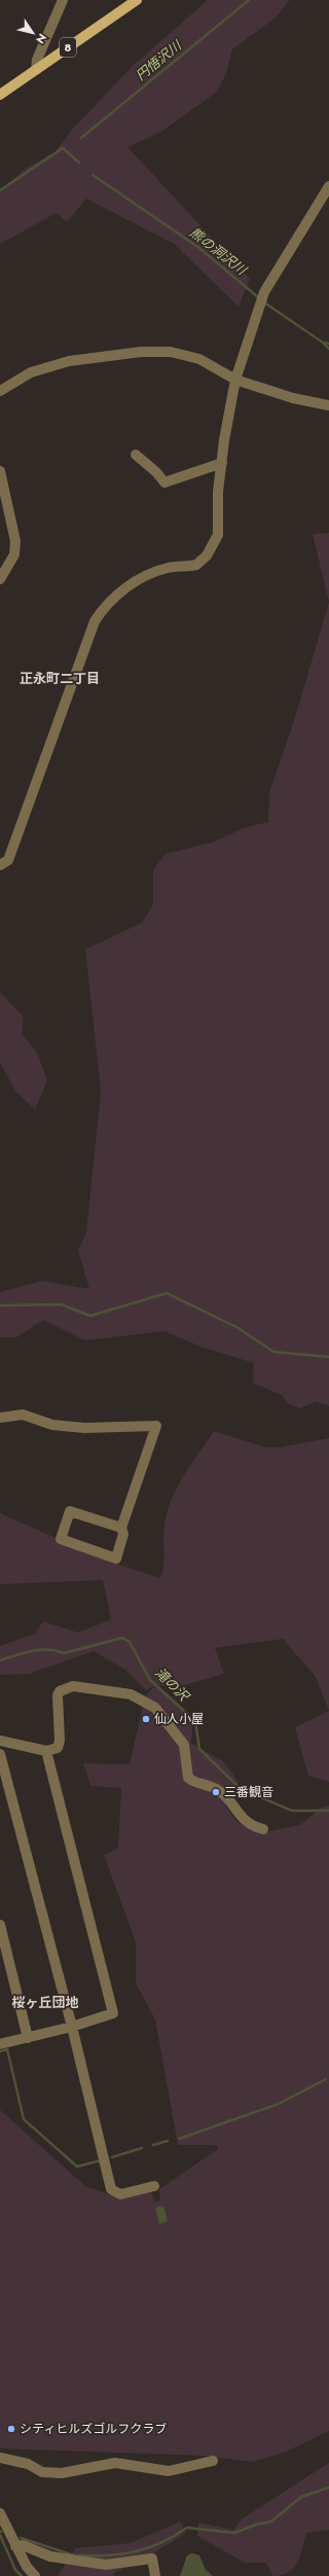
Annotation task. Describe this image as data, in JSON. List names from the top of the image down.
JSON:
{
  "streets": {
    "main road": ["8"]
  },
  "districts": ["正永町二丁目", "桜ヶ丘団地"],
  "water": ["円悟沢川", "熊の洞沢川", "滝の沢"],
  "places": ["仙人小屋", "三番観音", "シティヒルズゴルフクラブ"],
  "north": "bottom right"
}
